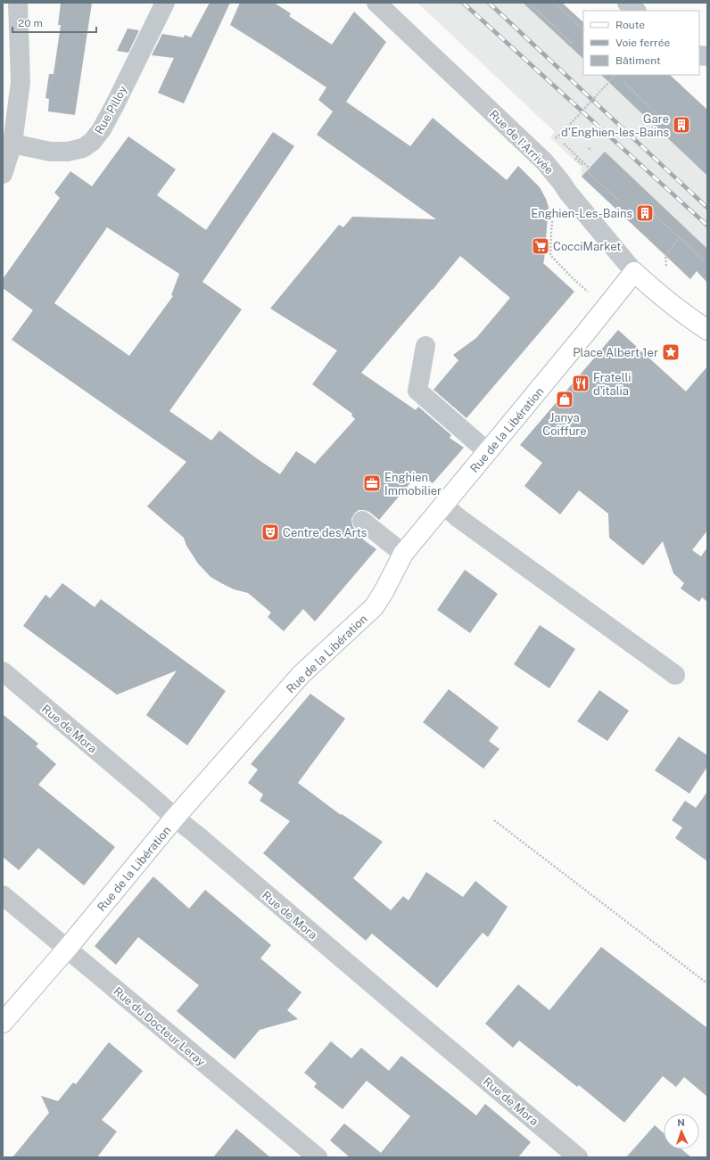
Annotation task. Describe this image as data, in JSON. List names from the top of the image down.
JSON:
{
  "streets": {
    "main road": ["Rue de l'Arrivée", "Rue de la Libération"],
    "street": ["Rue Pilloy", "Rue de Mora", "Rue du Docteur Leray"]
  },
  "crossings": [
    ["Rue de l'Arrivée", "Rue de la Libération"],
    ["Rue de la Libération", "Rue de Mora"],
    ["Rue de la Libération", "Rue du Docteur Leray"]
  ],
  "places": {
    "building": ["Gare d'Enghien-les-Bains", "Enghien-Les-Bains"],
    "supermarket": ["CocciMarket"],
    "place": ["Place Albert 1er"],
    "restaurant": ["Fratelli d'italia"],
    "shop": ["Janya Coiffure"],
    "office": ["Enghien Immobilier"],
    "theatre": ["Centre des Arts"]
  },
  "legend": ["Route", "Voie ferrée", "Bâtiment"],
  "scale_bar": "20 m",
  "north": "top"
}
